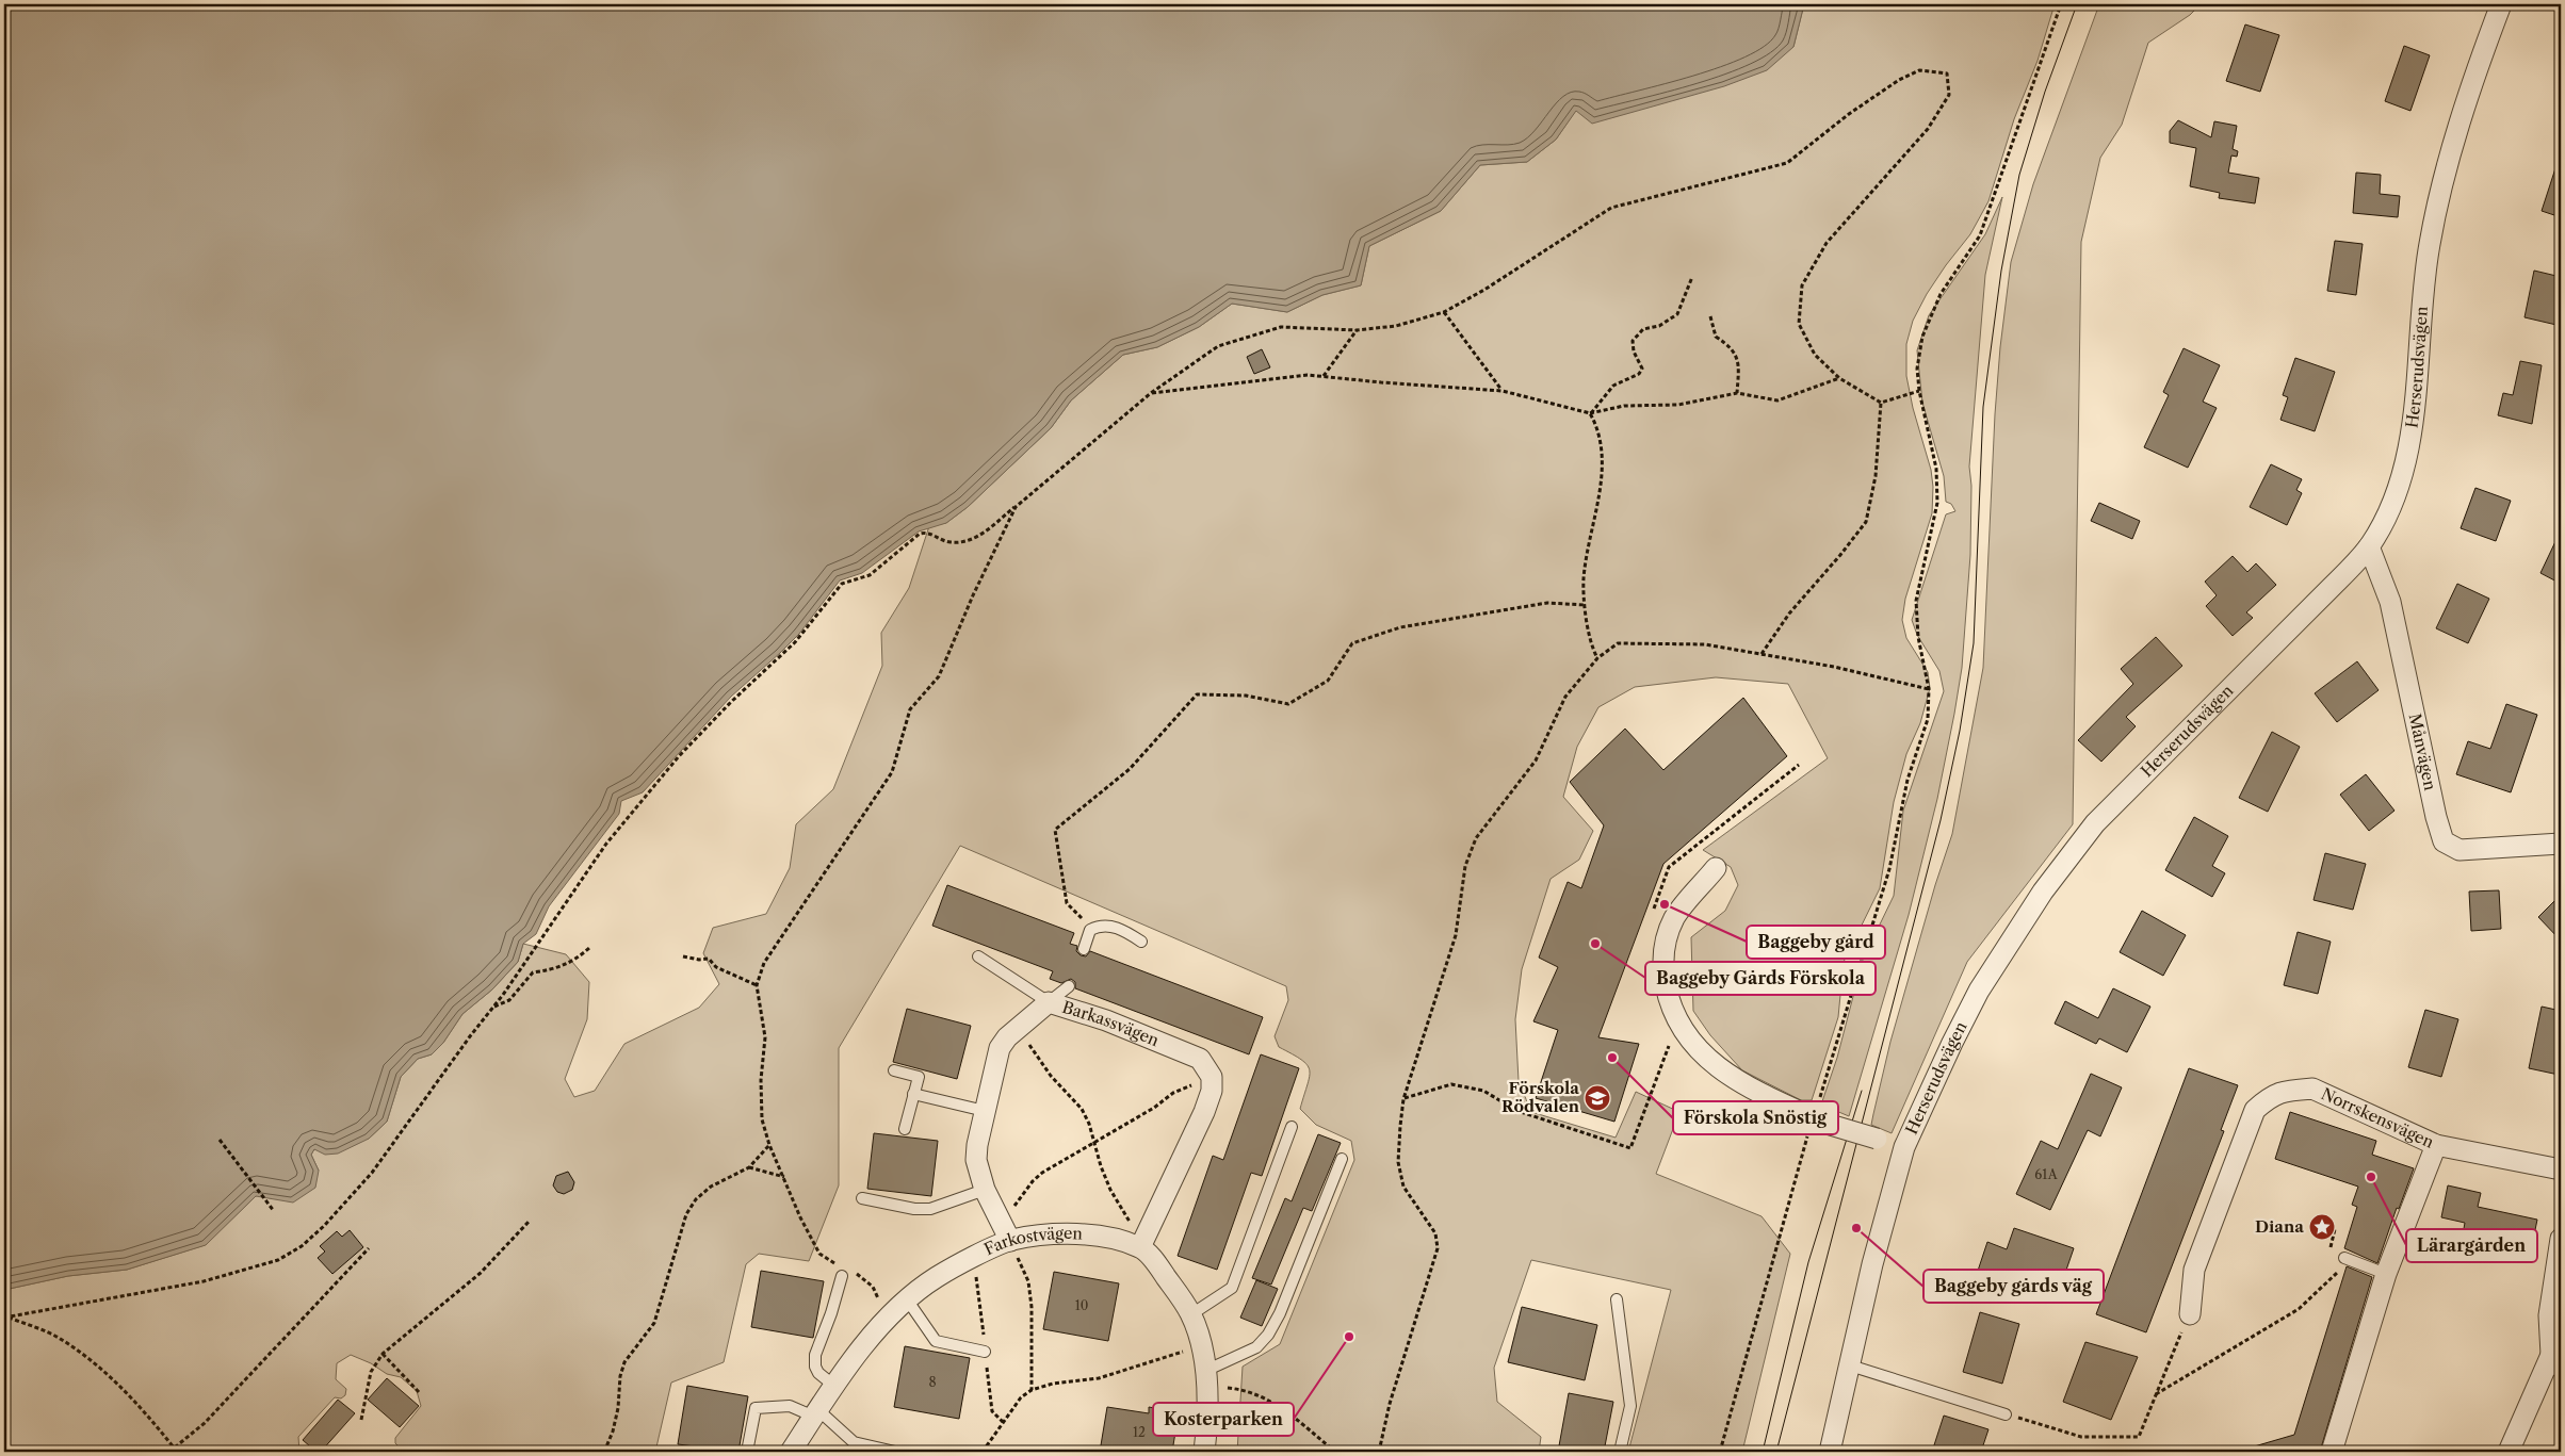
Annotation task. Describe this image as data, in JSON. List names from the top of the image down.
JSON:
{
  "streets": {
    "street": [
      "Herserudsvägen",
      "Månvägen",
      "Barkassvägen",
      "Norrskensvägen",
      "Farkostvägen"
    ]
  },
  "crossings": [
    ["Herserudsvägen", "Månvägen"],
    ["Barkassvägen", "Farkostvägen"]
  ],
  "places": {
    "other": [
      "Baggeby gård",
      "Baggeby Gårds Förskola",
      "Förskola Snöstig",
      "Lärargården",
      "Baggeby gårds väg",
      "Kosterparken"
    ],
    "school or university": ["Förskola Rödvalen"],
    "place": ["Diana"]
  },
  "house_numbers": [
    "61A",
    "10",
    "8",
    "12"
  ]
}
